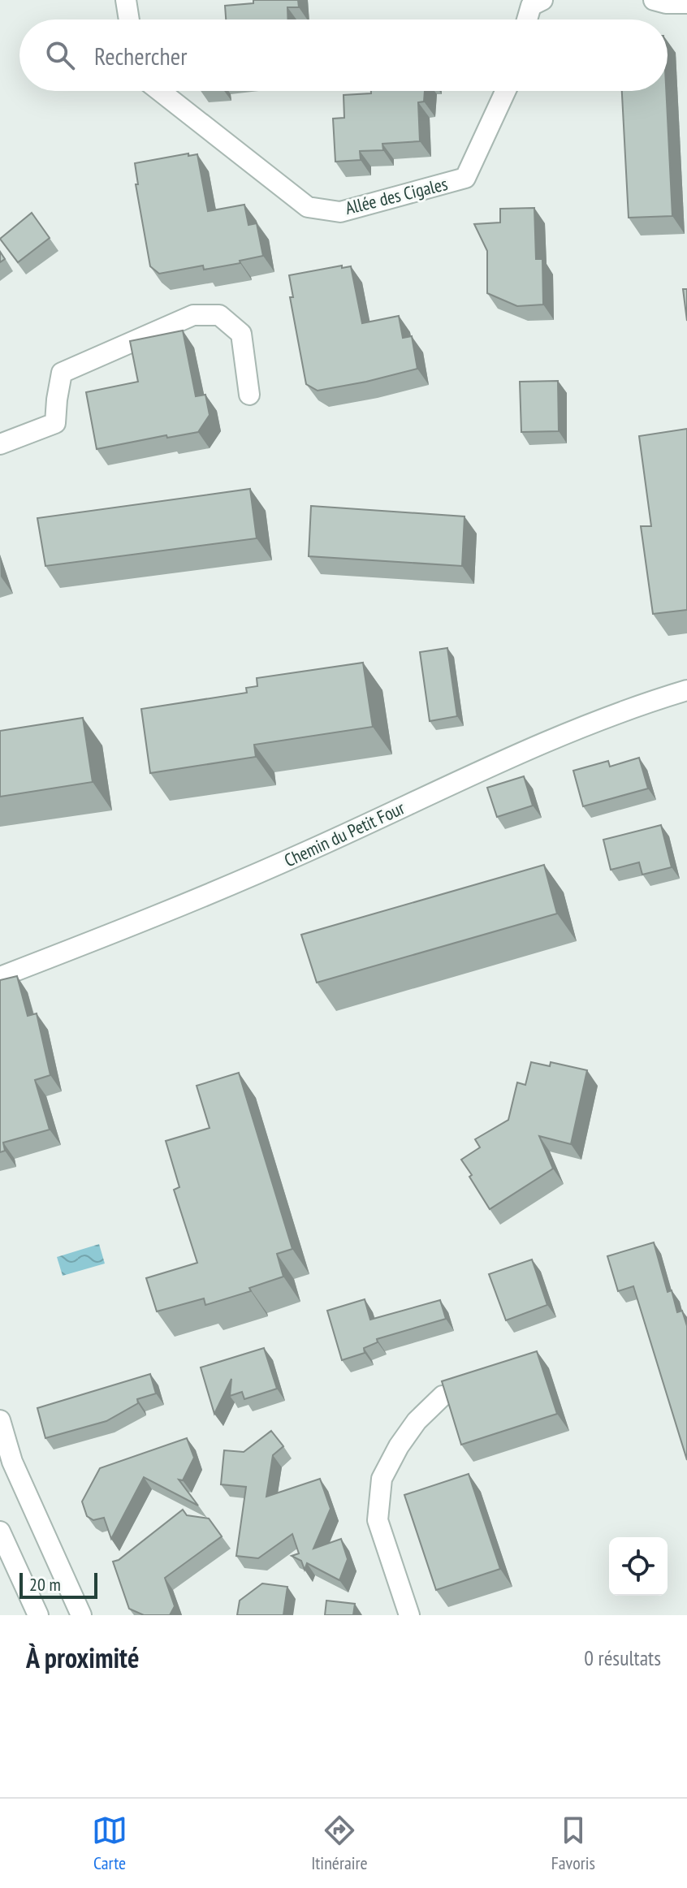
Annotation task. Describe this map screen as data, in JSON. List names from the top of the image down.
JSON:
{
  "streets": {
    "street": ["Allée des Cigales", "Chemin du Petit Four"]
  },
  "scale_bar": "20 m",
  "page": {
    "search": "Rechercher",
    "scale": "20 m",
    "heading": ["À proximité", "0 résultats"],
    "nav": ["Carte", "Itinéraire", "Favoris"]
  }
}
